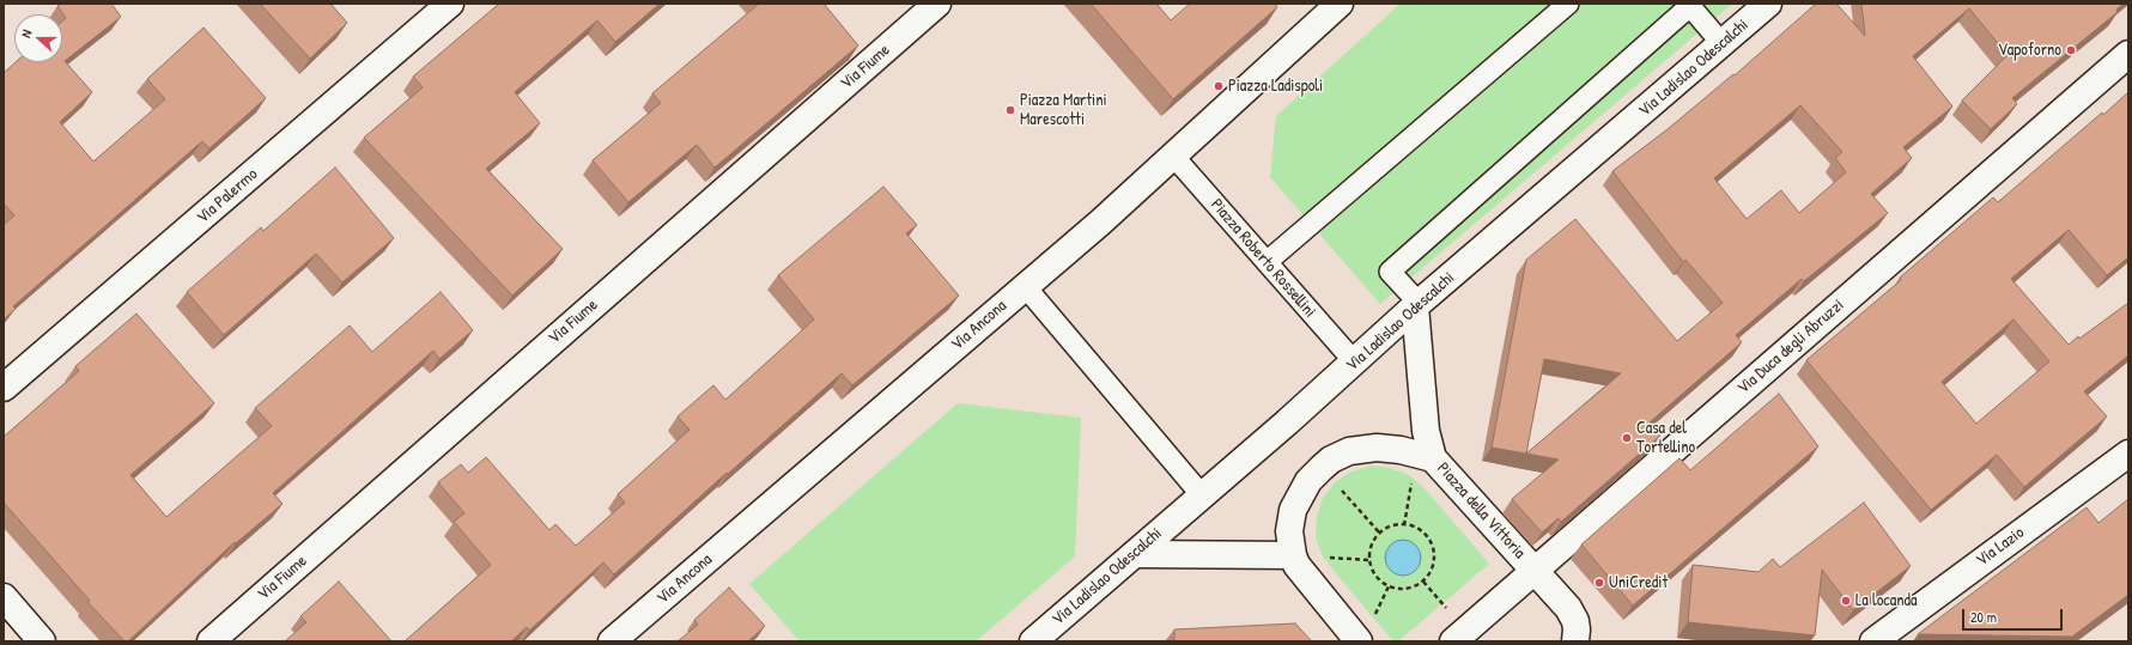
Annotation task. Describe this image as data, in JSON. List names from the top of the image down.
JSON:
{
  "streets": {
    "street": [
      "Via Fiume",
      "Via Ladislao Odescalchi",
      "Via Palermo",
      "Piazza Roberto Rossellini",
      "Via Ancona",
      "Via Duca degli Abruzzi",
      "Piazza della Vittoria",
      "Via Lazio"
    ]
  },
  "crossings": [
    ["Via Ladislao Odescalchi", "Piazza Roberto Rossellini"],
    ["Piazza Roberto Rossellini", "Via Ancona"],
    ["Via Duca degli Abruzzi", "Piazza della Vittoria"]
  ],
  "places": [
    "Vapoforno",
    "Piazza Ladispoli",
    "Piazza Martini Marescotti",
    "Casa del Tortellino",
    "UniCredit",
    "La locanda"
  ],
  "scale_bar": "20 m",
  "north": "left"
}
